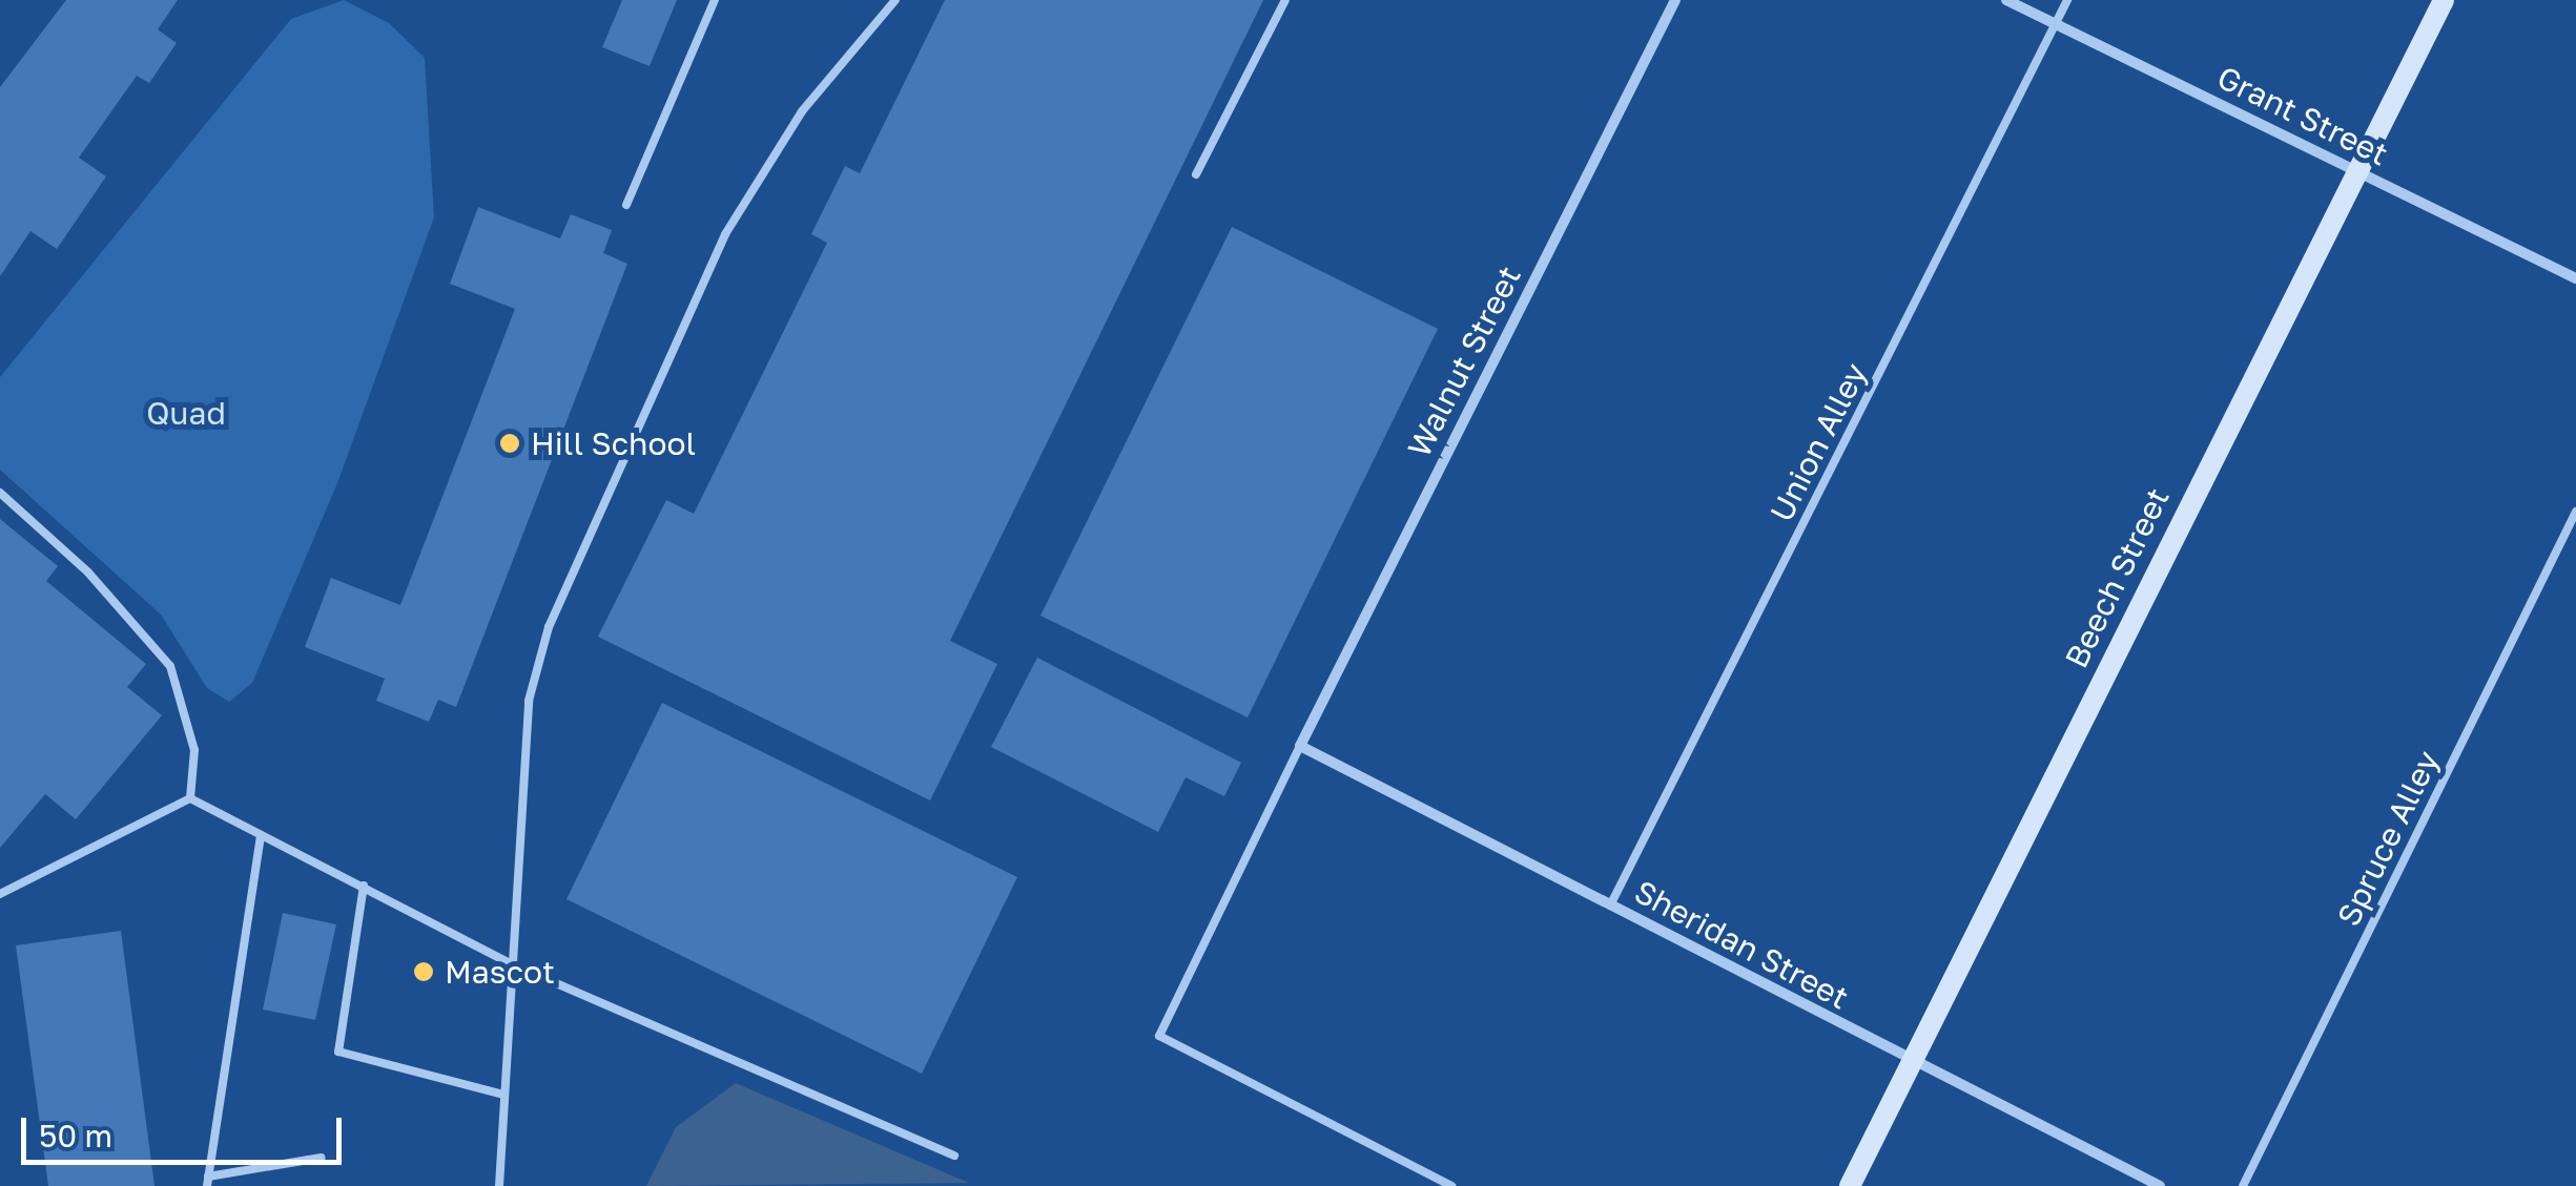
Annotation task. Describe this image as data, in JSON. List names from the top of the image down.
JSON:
{
  "streets": {
    "street": [
      "Grant Street",
      "Walnut Street",
      "Beech Street",
      "Sheridan Street"
    ],
    "lane": ["Union Alley", "Spruce Alley"]
  },
  "crossings": [
    ["Grant Street", "Union Alley"],
    ["Grant Street", "Beech Street"],
    ["Walnut Street", "Sheridan Street"],
    ["Union Alley", "Sheridan Street"],
    ["Beech Street", "Sheridan Street"]
  ],
  "parks": ["Quad"],
  "places": ["Hill School", "Mascot"],
  "scale_bar": "50 m"
}
